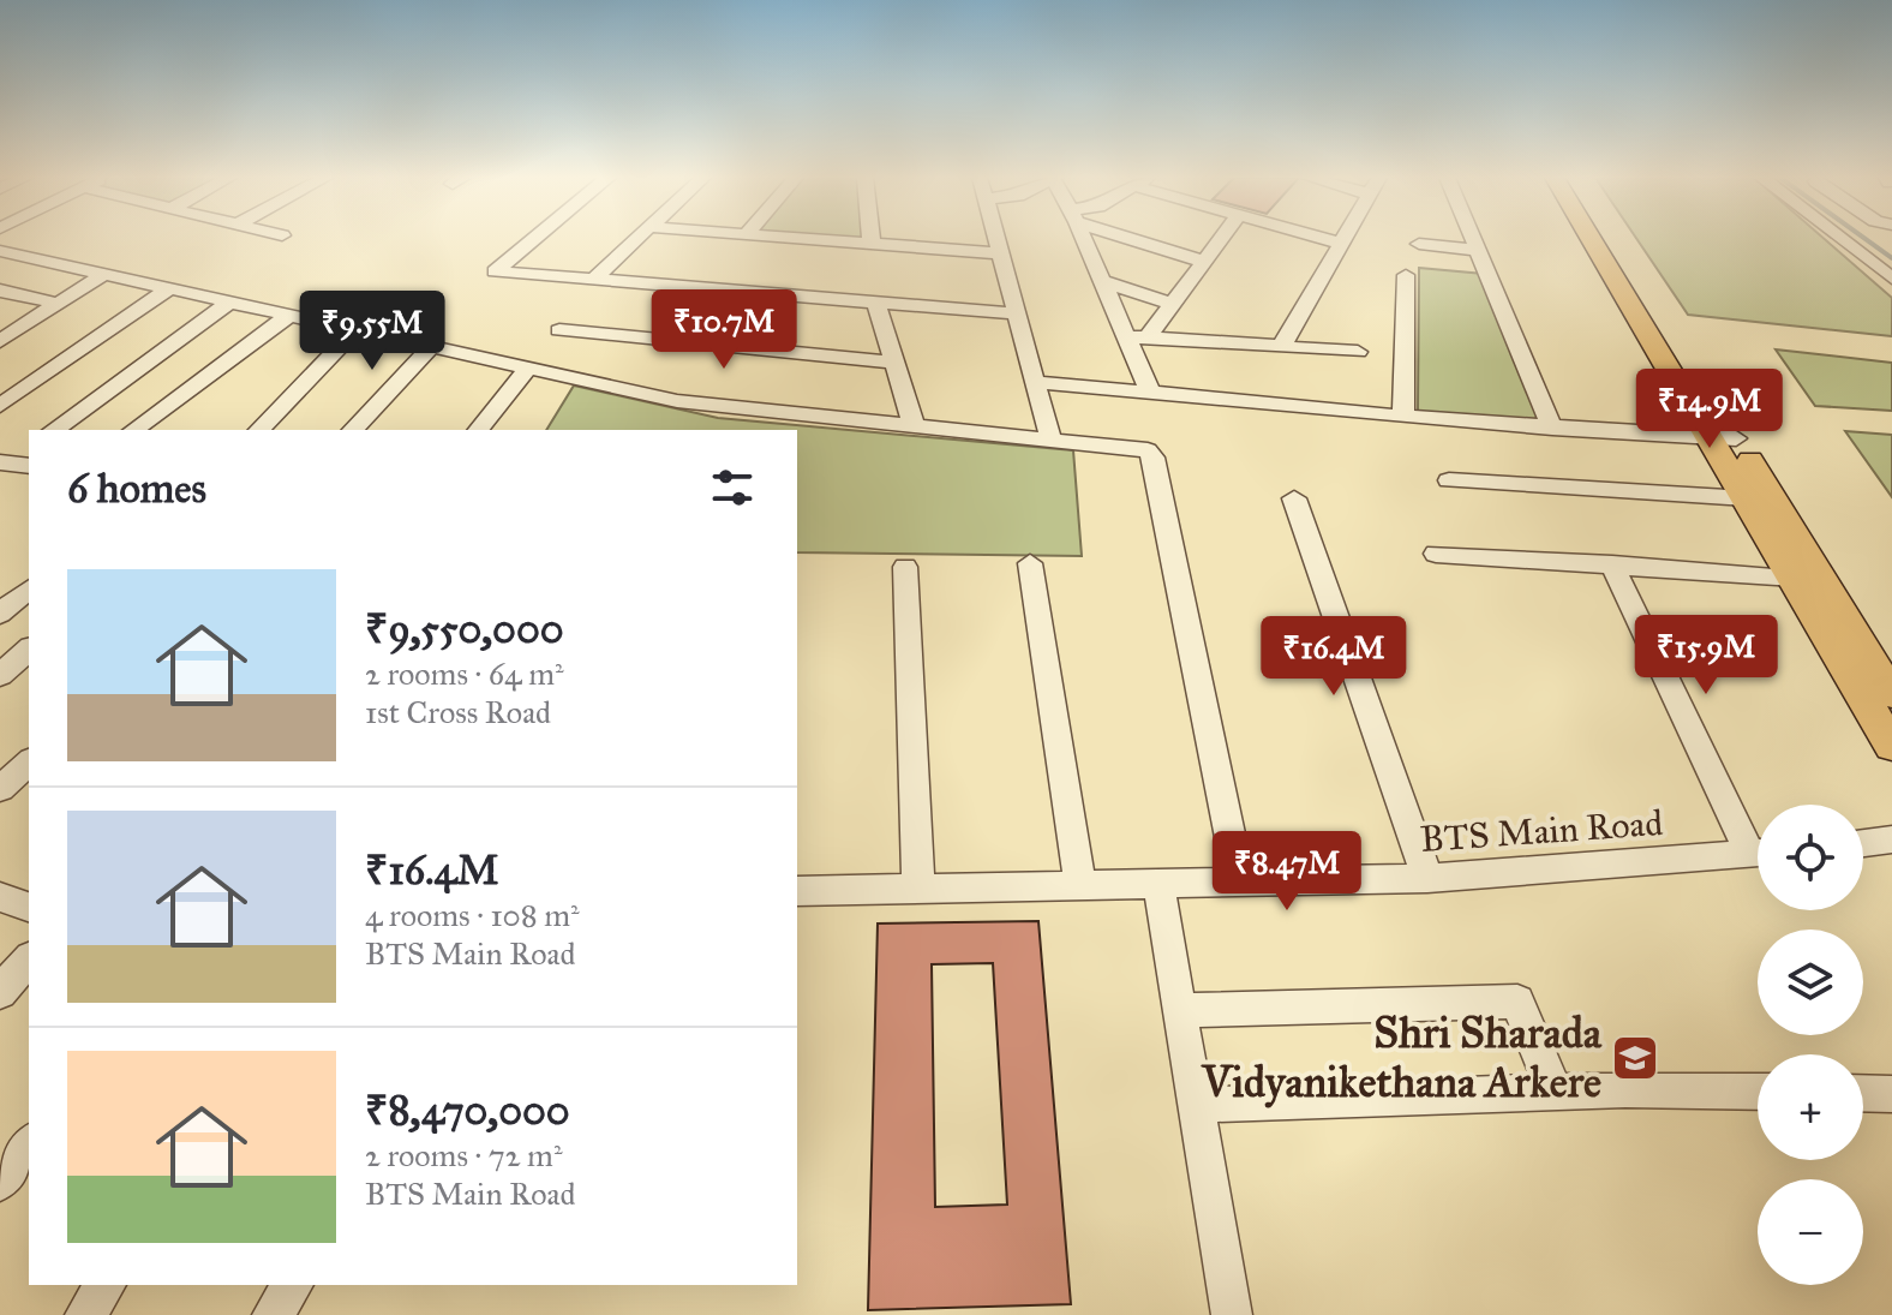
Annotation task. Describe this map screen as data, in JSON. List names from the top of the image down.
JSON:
{
  "streets": {
    "street": ["BTS Main Road"]
  },
  "places": {
    "school or university": ["Shri Sharada Vidyanikethana Arkere"]
  },
  "page": {
    "price": [
      "₹10.7M",
      "₹9.55M",
      "₹14.9M",
      "₹15.9M",
      "₹16.4M",
      "₹8.47M"
    ],
    "heading": "6 homes",
    "list": [
      {
        "name": "₹9,550,000",
        "note": "2 rooms · 64 m² · 1st Cross Road"
      },
      {
        "name": "₹16.4M",
        "note": "4 rooms · 108 m² · BTS Main Road"
      },
      {
        "name": "₹8,470,000",
        "note": "2 rooms · 72 m² · BTS Main Road"
      }
    ],
    "map_buttons": ["+", "−"]
  }
}
